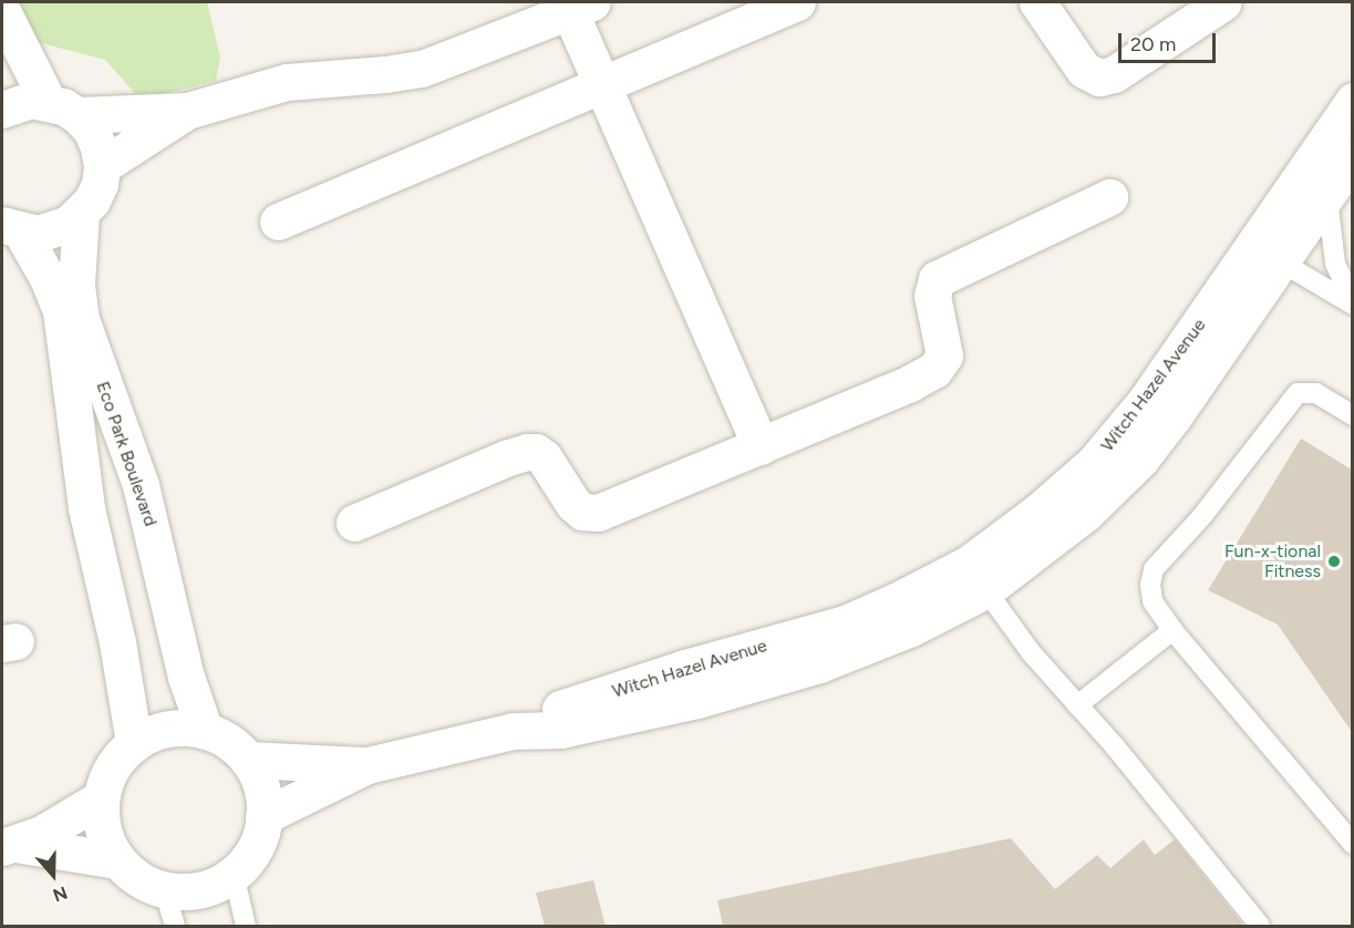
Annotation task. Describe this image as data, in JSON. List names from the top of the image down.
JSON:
{
  "streets": {
    "street": ["Witch Hazel Avenue", "Eco Park Boulevard"]
  },
  "crossings": [
    ["Witch Hazel Avenue", "Eco Park Boulevard"]
  ],
  "places": ["Fun-x-tional Fitness"],
  "scale_bar": "20 m",
  "north": "bottom"
}
